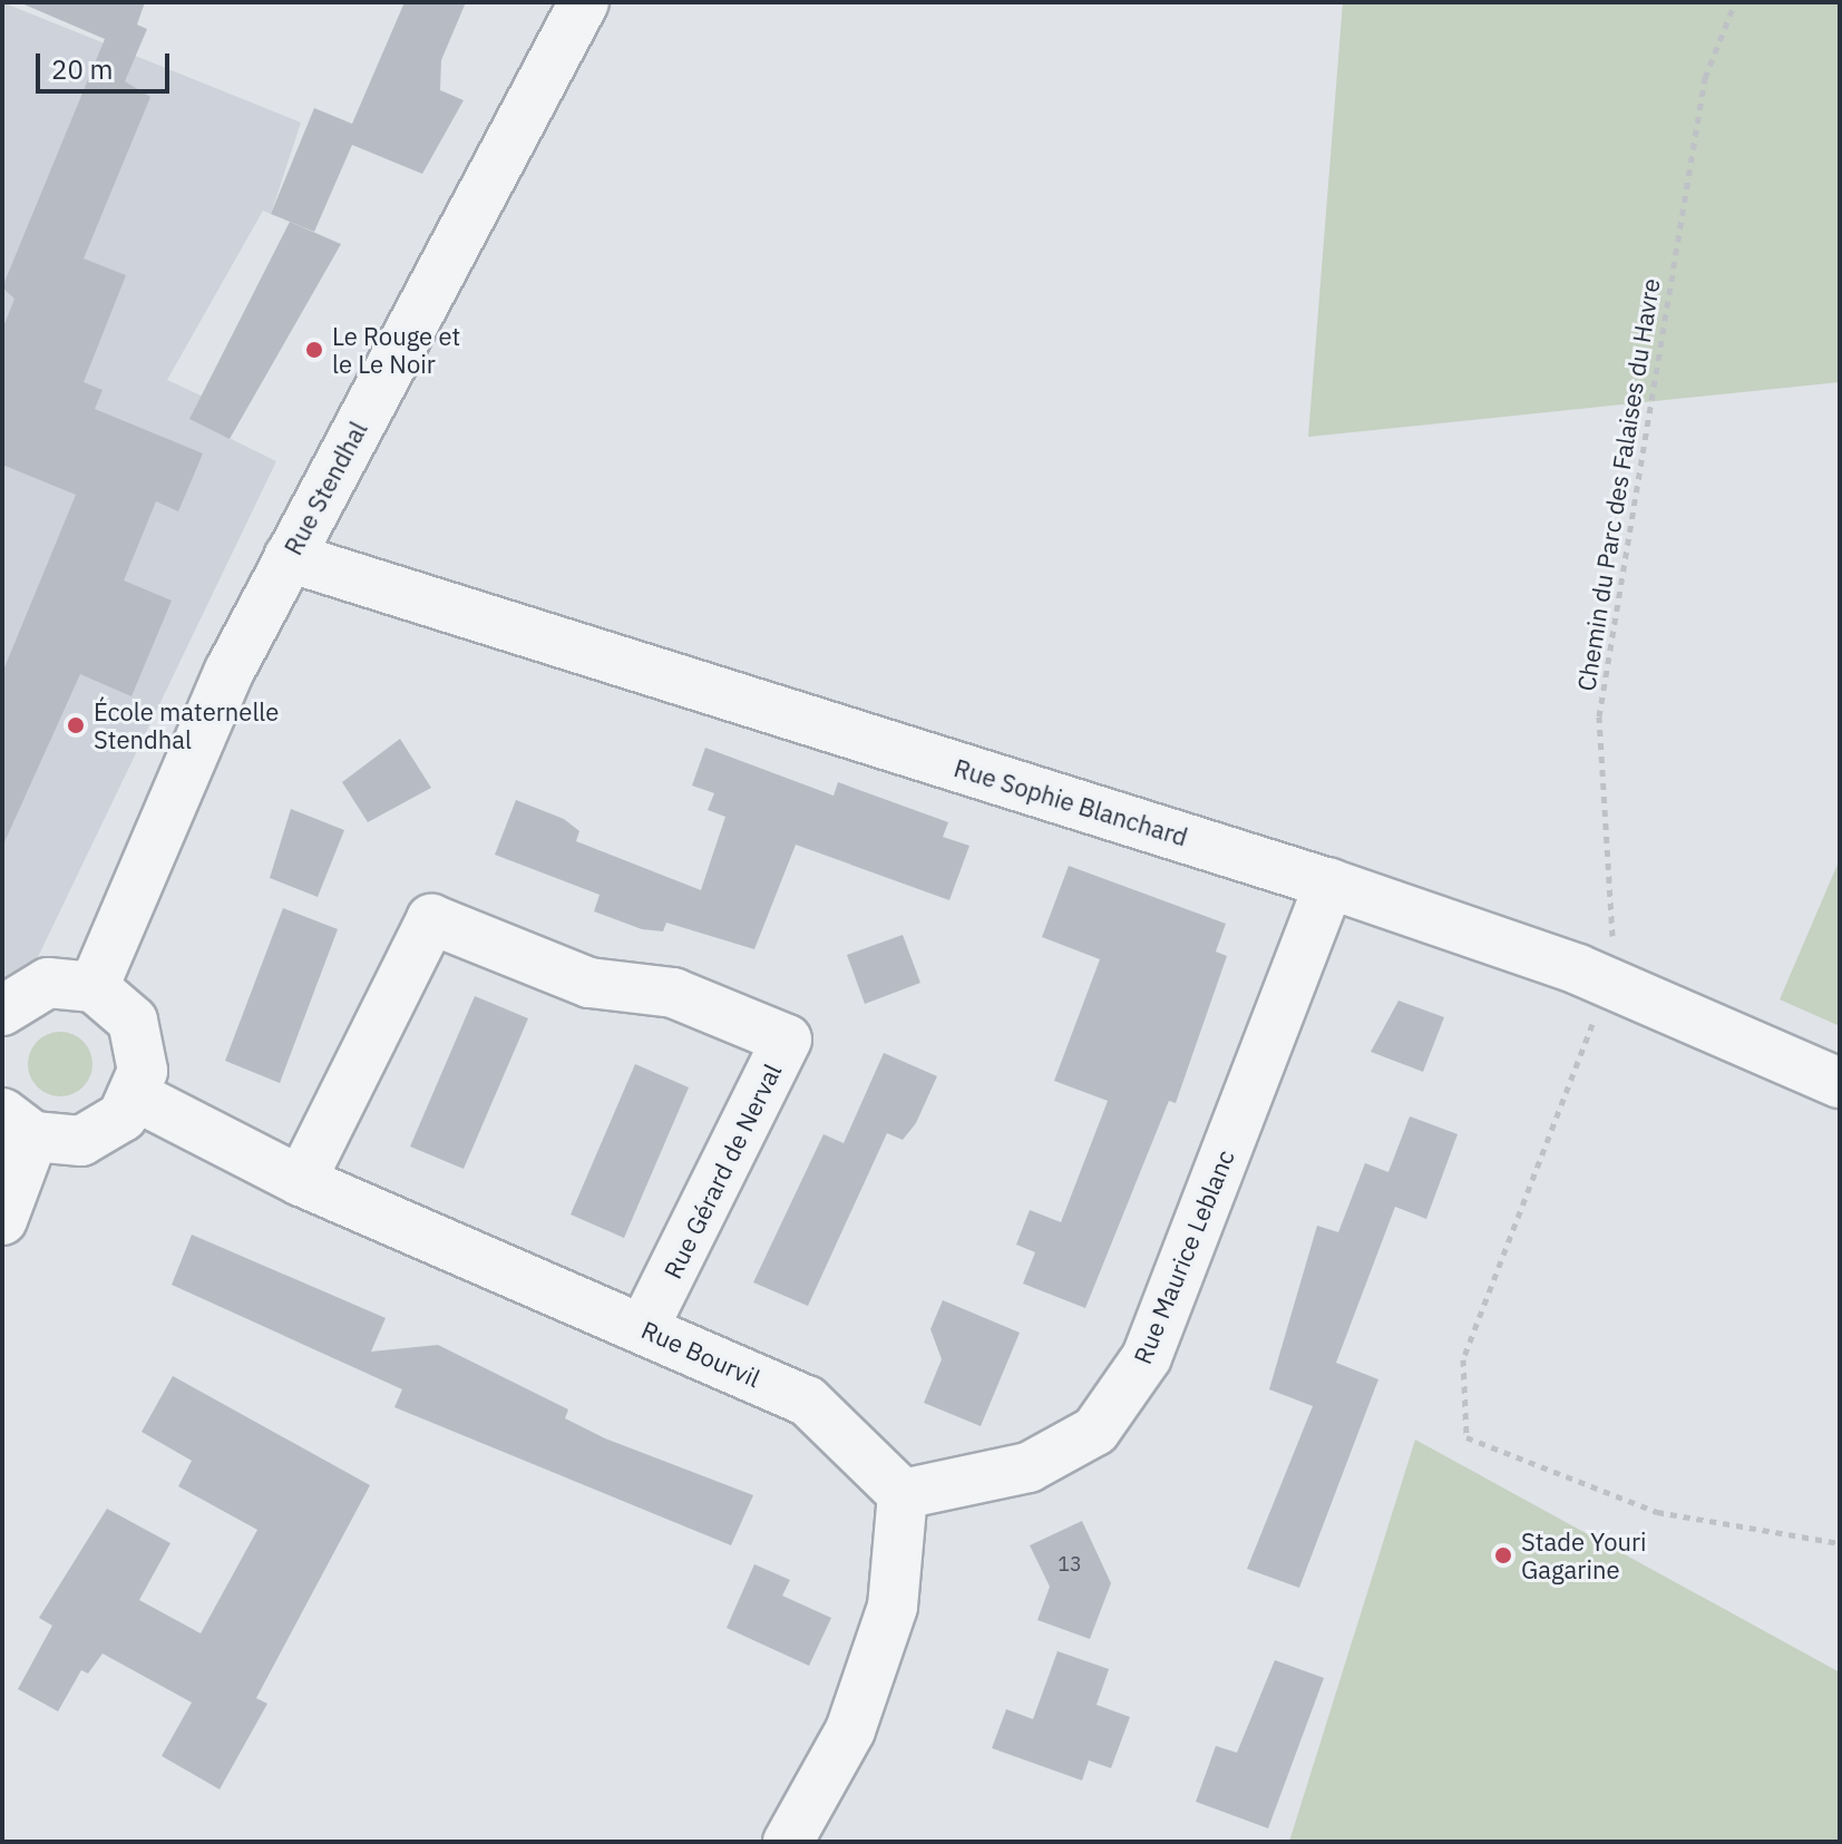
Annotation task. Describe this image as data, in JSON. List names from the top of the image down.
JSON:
{
  "streets": {
    "street": [
      "Rue Stendhal",
      "Rue Sophie Blanchard",
      "Rue Gérard de Nerval",
      "Rue Maurice Leblanc",
      "Rue Bourvil"
    ],
    "path": ["Chemin du Parc des Falaises du Havre"]
  },
  "crossings": [
    ["Chemin du Parc des Falaises du Havre", "Rue Sophie Blanchard"],
    ["Rue Stendhal", "Rue Sophie Blanchard"],
    ["Rue Sophie Blanchard", "Rue Maurice Leblanc"],
    ["Rue Gérard de Nerval", "Rue Bourvil"],
    ["Rue Maurice Leblanc", "Rue Bourvil"]
  ],
  "places": ["Le Rouge et le Le Noir", "École maternelle Stendhal", "Stade Youri Gagarine"],
  "house_numbers": ["13"],
  "scale_bar": "20 m"
}
